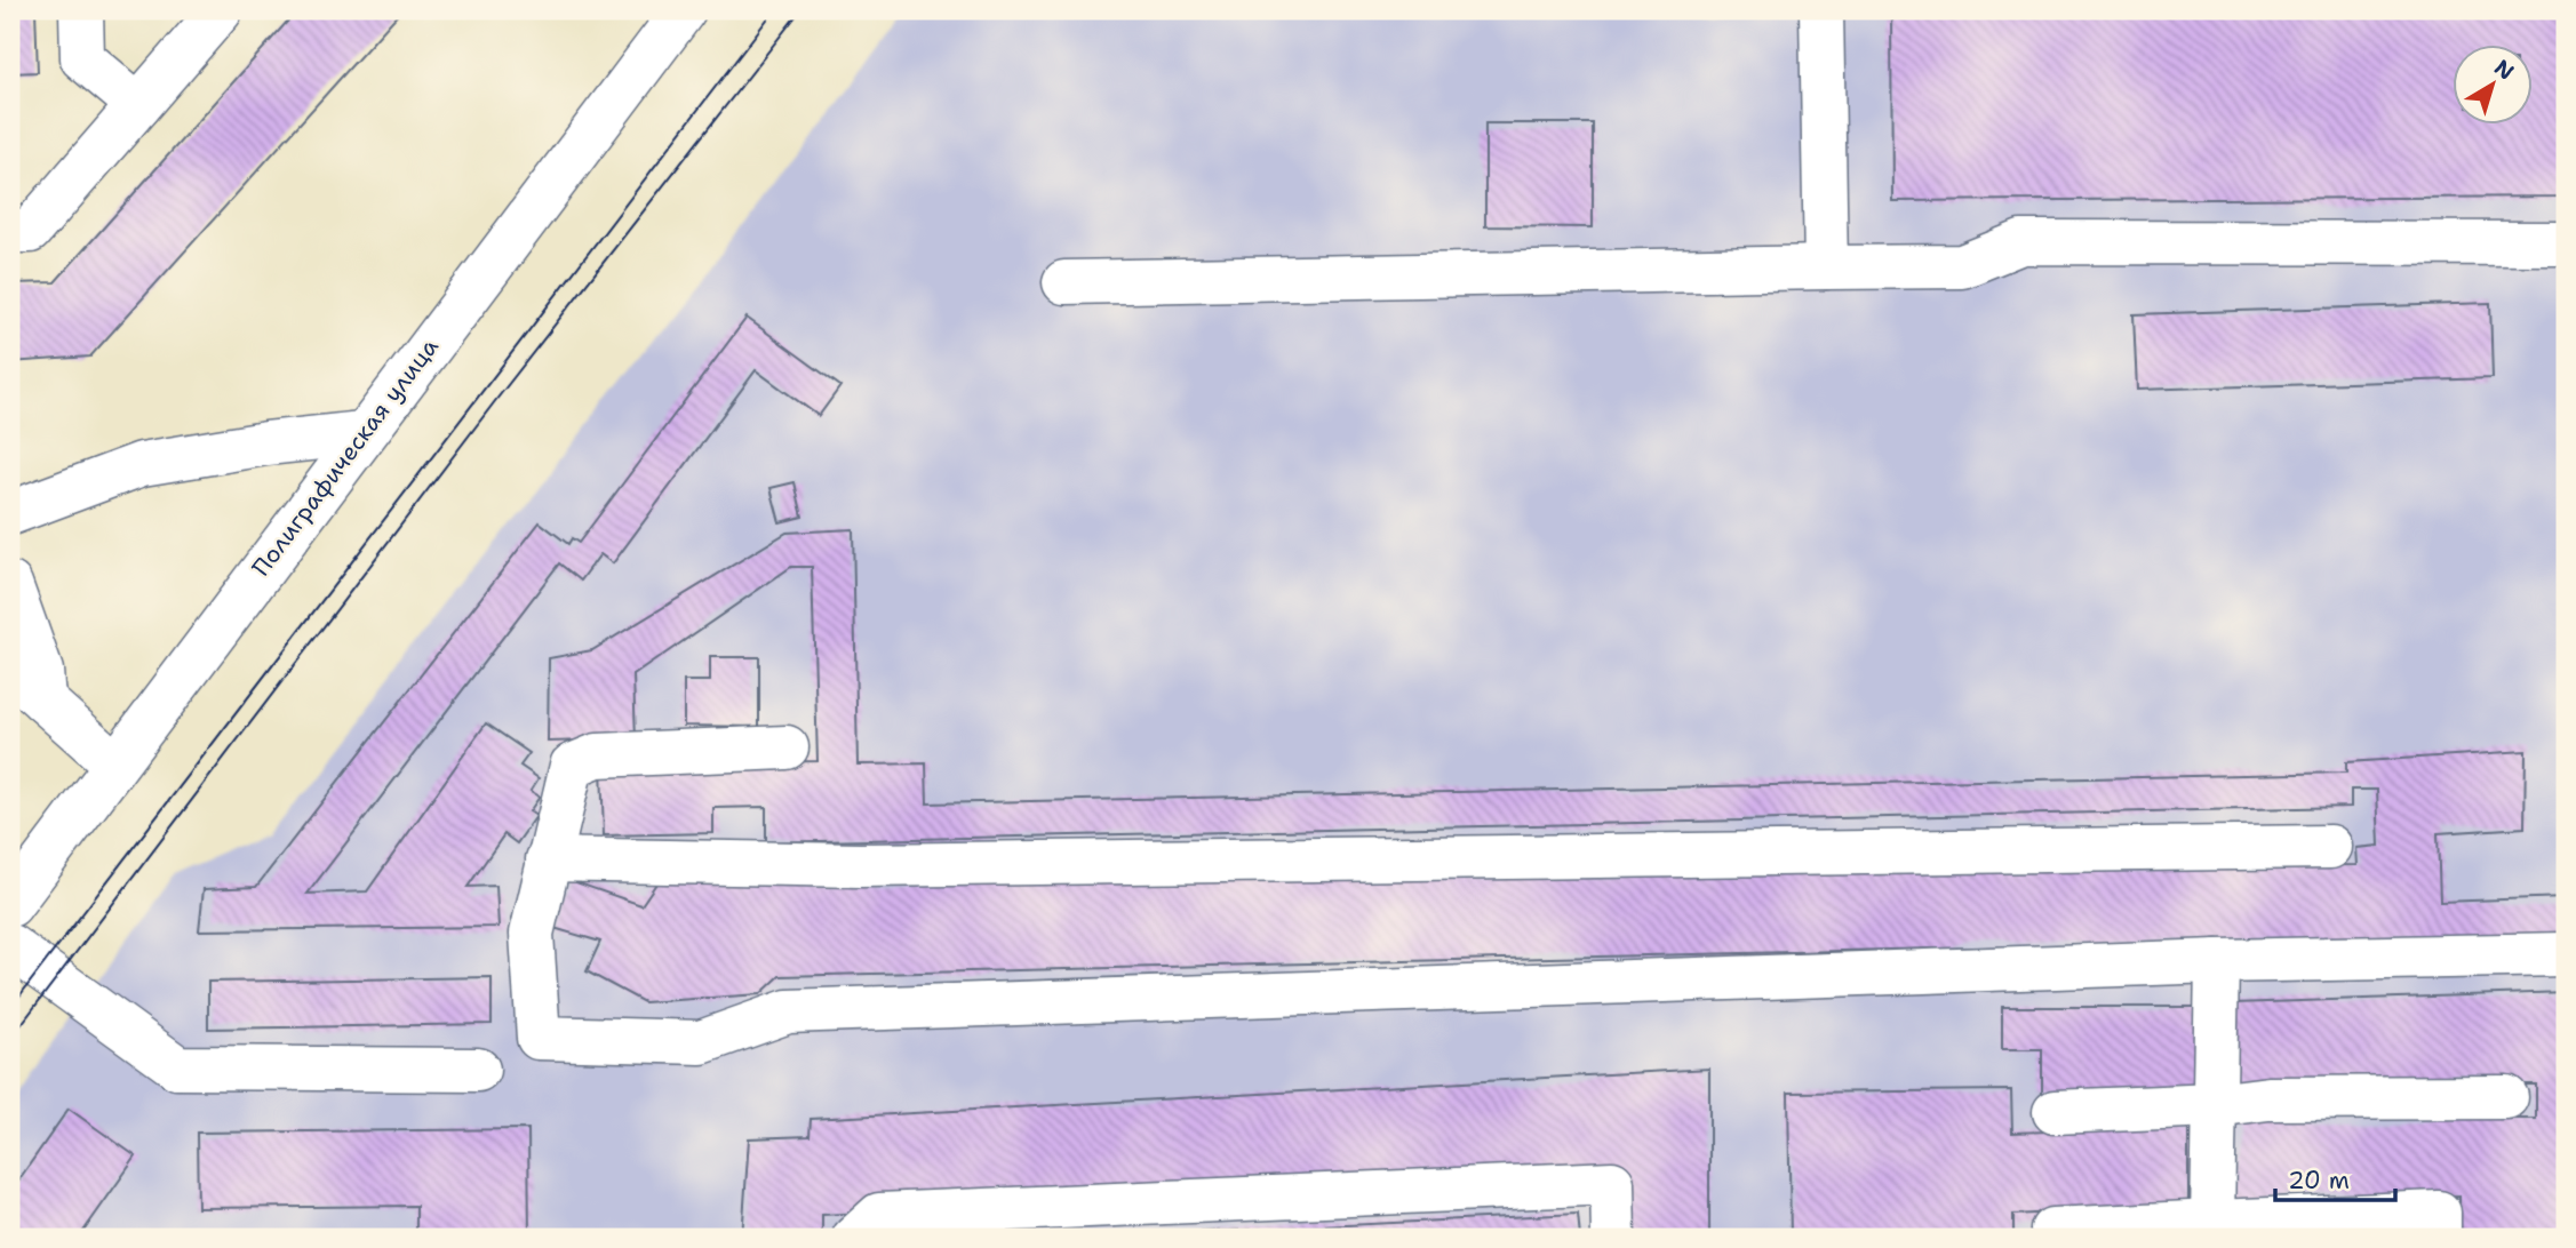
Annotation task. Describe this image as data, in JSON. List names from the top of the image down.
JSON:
{
  "streets": {
    "street": ["Полиграфическая улица"]
  },
  "scale_bar": "20 m",
  "north": "top right"
}
